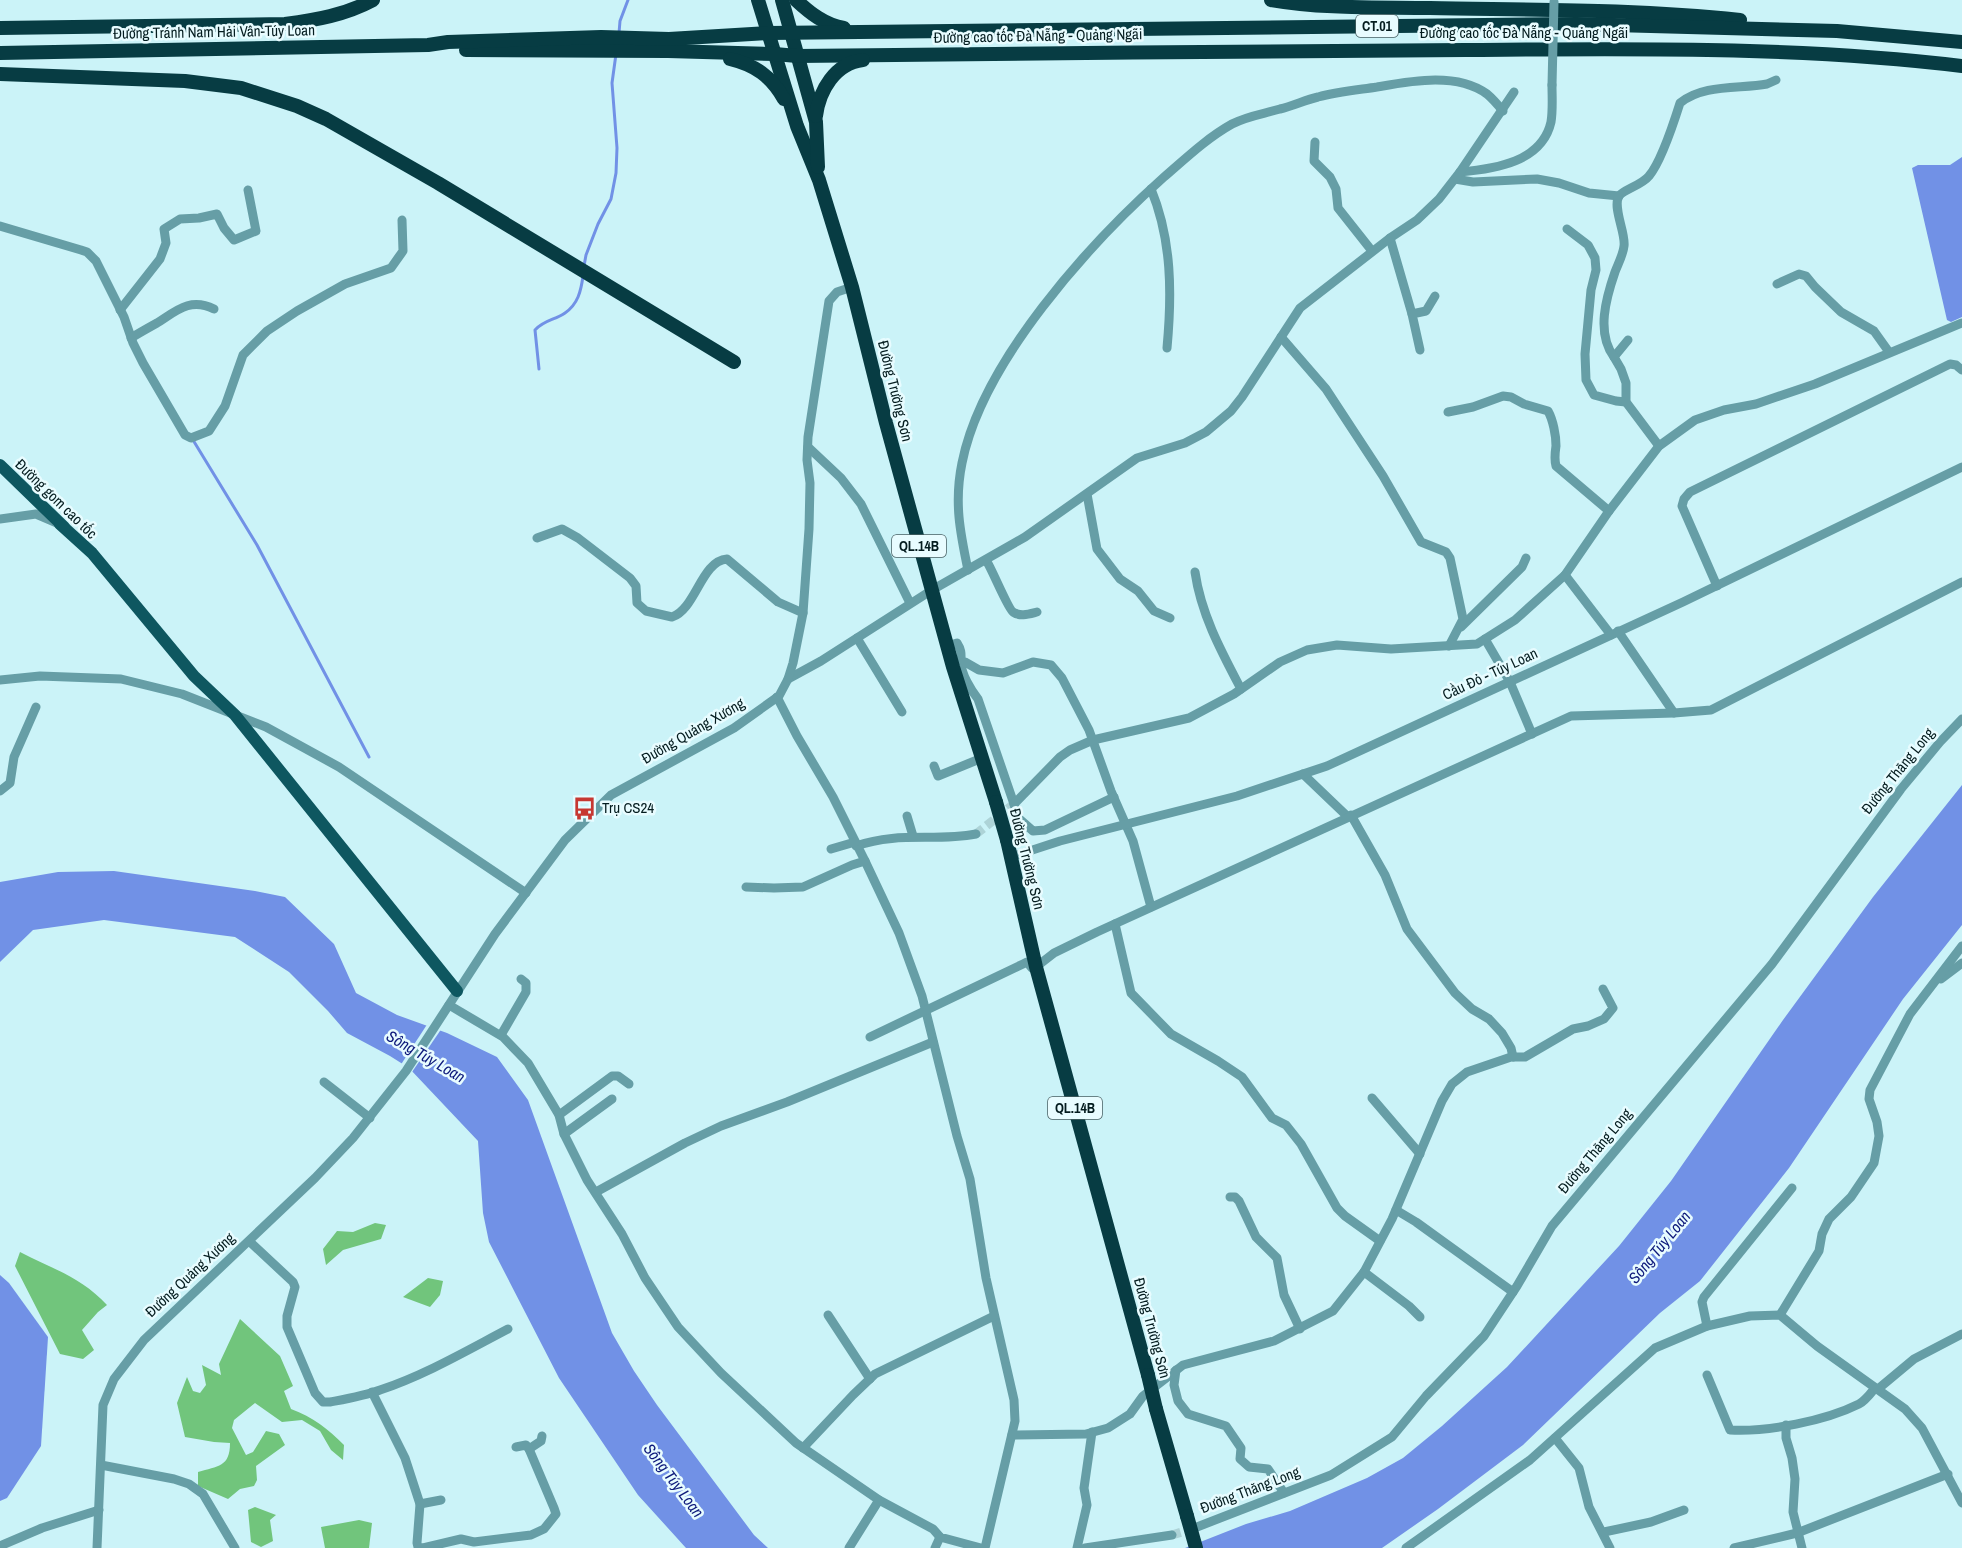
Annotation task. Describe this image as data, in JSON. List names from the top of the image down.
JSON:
{
  "streets": {
    "highway": [
      "CT.01",
      "Đường Tránh Nam Hải Vân-Túy Loan",
      "Đường cao tốc Đà Nẵng - Quảng Ngãi",
      "Đường Trường Sơn",
      "QL.14B"
    ],
    "main road": ["Đường gom cao tốc"],
    "street": ["Cầu Đỏ - Túy Loan", "Đường Quảng Xương", "Đường Thăng Long"]
  },
  "crossings": [
    ["Đường Tránh Nam Hải Vân-Túy Loan", "Đường cao tốc Đà Nẵng - Quảng Ngãi"],
    ["Đường Tránh Nam Hải Vân-Túy Loan", "Đường Trường Sơn"],
    ["Đường cao tốc Đà Nẵng - Quảng Ngãi", "Đường Trường Sơn"],
    ["Đường Trường Sơn", "Cầu Đỏ - Túy Loan"],
    ["Đường Trường Sơn", "Đường Quảng Xương"]
  ],
  "water": ["Sông Túy Loan"],
  "places": {
    "bus stop": ["Trụ CS24"]
  }
}
